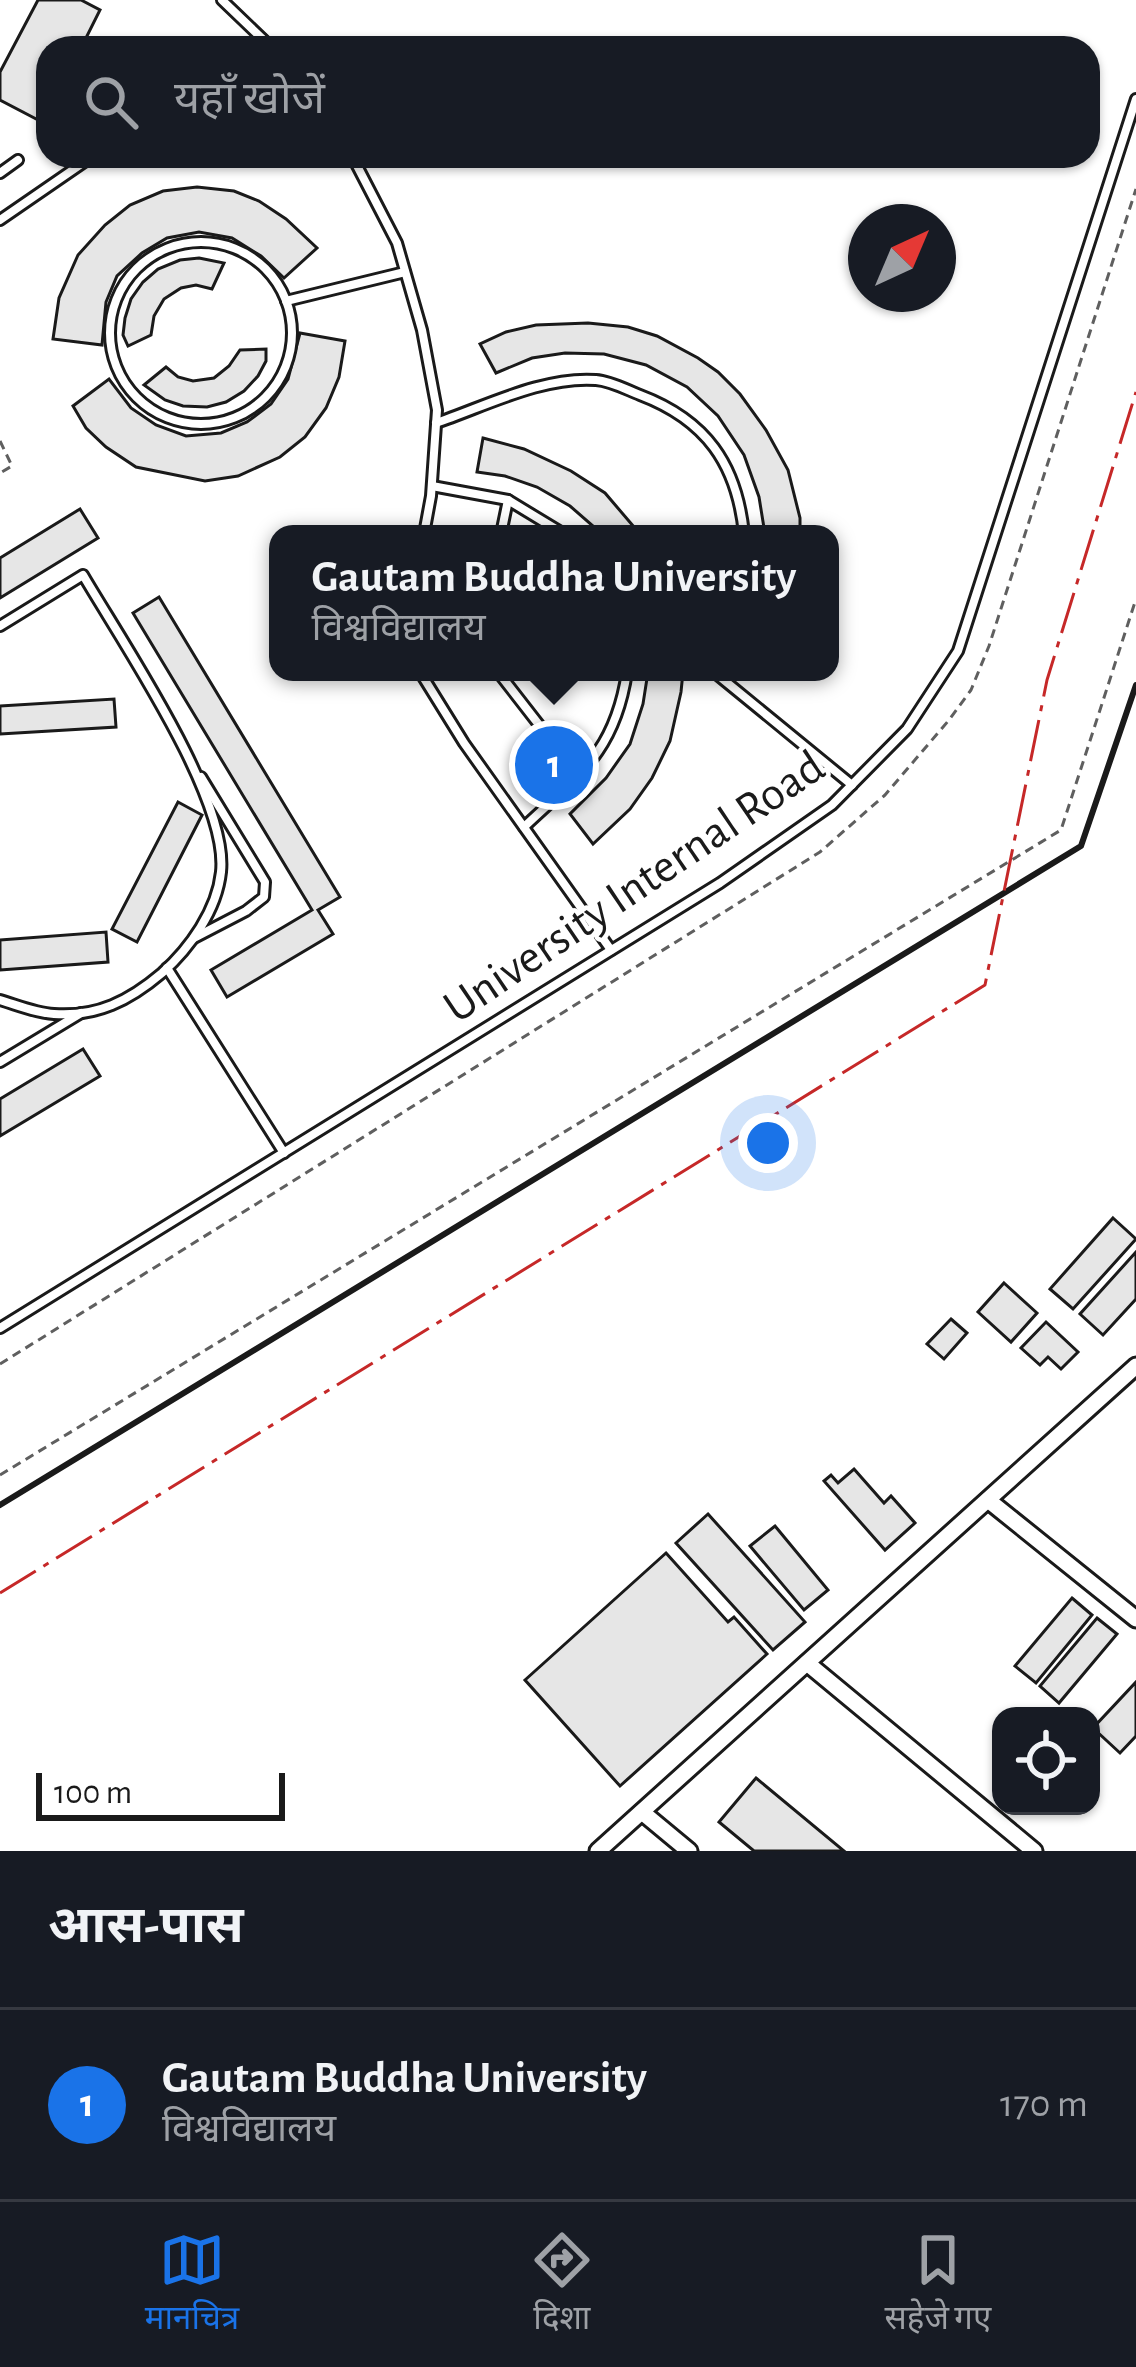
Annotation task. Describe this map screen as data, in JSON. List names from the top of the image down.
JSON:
{
  "streets": {
    "lane": ["University Internal Road"]
  },
  "scale_bar": "100 m",
  "north": "top right",
  "page": {
    "search": "यहाँ खोजें",
    "popup": ["Gautam Buddha University", "विश्वविद्यालय"],
    "pins": "1",
    "scale": "100 m",
    "heading": "आस-पास",
    "list": [
      {
        "mark": "1",
        "name": "Gautam Buddha University",
        "note": "विश्वविद्यालय",
        "value": "170 m"
      }
    ],
    "nav": ["मानचित्र", "दिशा", "सहेजे गए"]
  }
}
